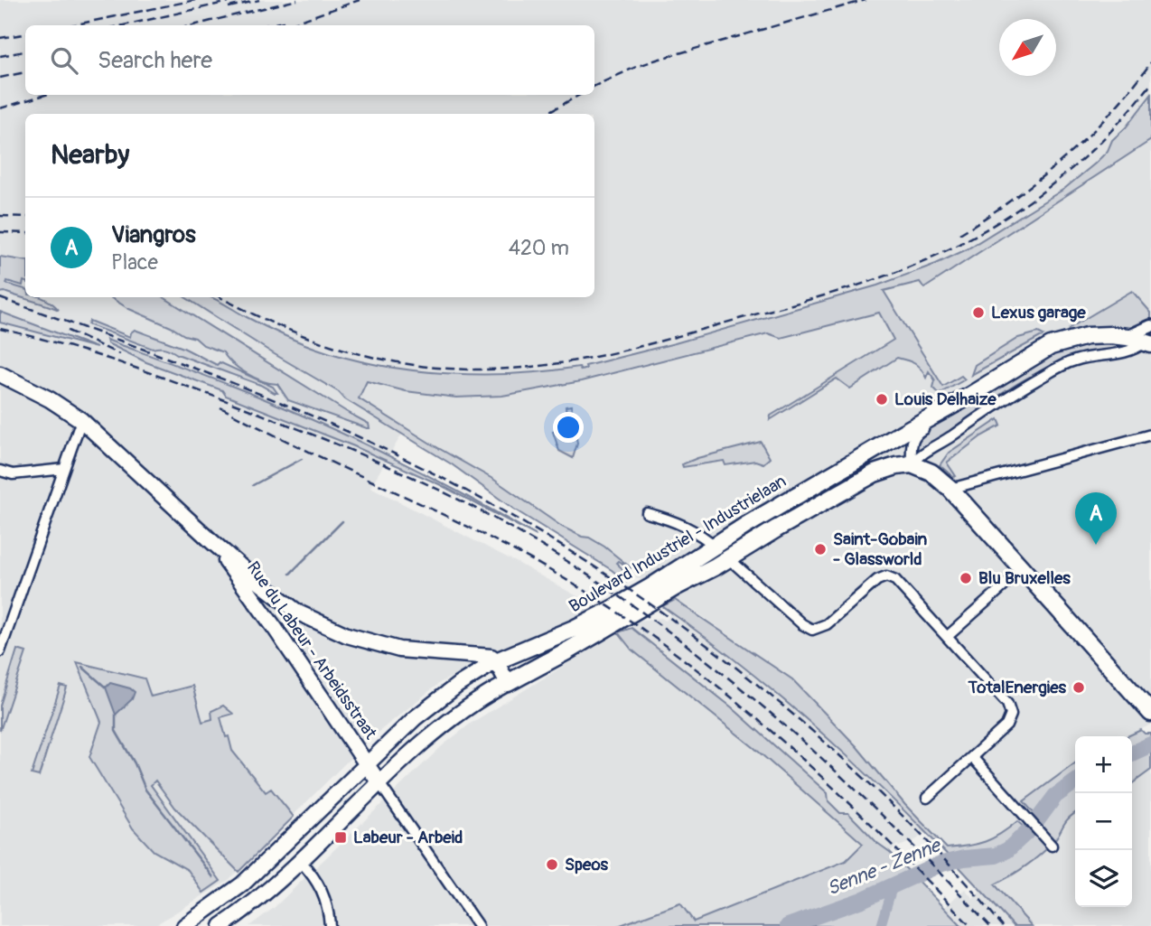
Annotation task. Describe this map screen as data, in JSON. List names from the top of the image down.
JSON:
{
  "streets": {
    "highway": ["Boulevard Industriel - Industrielaan"],
    "main road": ["Rue du Labeur - Arbeidsstraat"]
  },
  "crossings": [
    ["Boulevard Industriel - Industrielaan", "Rue du Labeur - Arbeidsstraat"]
  ],
  "water": ["Senne - Zenne"],
  "places": {
    "other": [
      "Lexus garage",
      "Louis Delhaize",
      "Saint-Gobain - Glassworld",
      "Blu Bruxelles",
      "TotalEnergies",
      "Speos"
    ],
    "transit": ["Labeur - Arbeid"]
  },
  "north": "bottom left",
  "page": {
    "search": "Search here",
    "heading": "Nearby",
    "list": [
      {
        "mark": "A",
        "name": "Viangros",
        "note": "Place",
        "value": "420 m"
      }
    ],
    "pins": "A",
    "map_buttons": ["+", "−"]
  }
}
